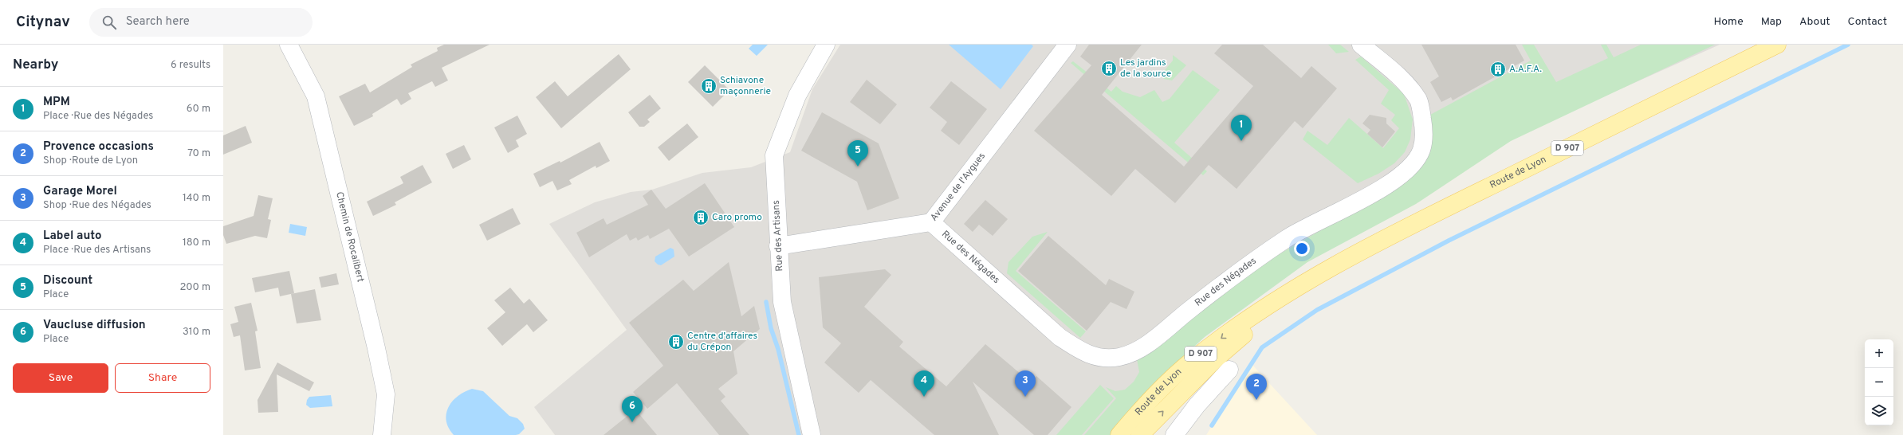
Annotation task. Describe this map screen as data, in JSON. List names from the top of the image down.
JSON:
{
  "streets": {
    "main road": ["D 907", "Route de Lyon"],
    "street": [
      "Avenue de l'Aygues",
      "Rue des Artisans",
      "Chemin de Rocalibert",
      "Rue des Négades"
    ]
  },
  "crossings": [
    ["Avenue de l'Aygues", "Rue des Artisans"],
    ["Avenue de l'Aygues", "Rue des Négades"]
  ],
  "places": {
    "building": [
      "Les jardins de la source",
      "A.A.F.A.",
      "Schiavone maçonnerie",
      "Caro promo",
      "Centre d'affaires du Crépon"
    ]
  },
  "page": {
    "header": "Citynav",
    "search": "Search here",
    "nav": [
      "Home",
      "Map",
      "About",
      "Contact"
    ],
    "heading": ["Nearby", "6 results"],
    "list": [
      {
        "mark": "1",
        "name": "MPM",
        "note": "Place · Rue des Négades",
        "value": "60 m"
      },
      {
        "mark": "2",
        "name": "Provence occasions",
        "note": "Shop · Route de Lyon",
        "value": "70 m"
      },
      {
        "mark": "3",
        "name": "Garage Morel",
        "note": "Shop · Rue des Négades",
        "value": "140 m"
      },
      {
        "mark": "4",
        "name": "Label auto",
        "note": "Place · Rue des Artisans",
        "value": "180 m"
      },
      {
        "mark": "5",
        "name": "Discount",
        "note": "Place",
        "value": "200 m"
      },
      {
        "mark": "6",
        "name": "Vaucluse diffusion",
        "note": "Place",
        "value": "310 m"
      }
    ],
    "pins": [
      "1",
      "5",
      "3",
      "4",
      "2",
      "6"
    ],
    "map_buttons": ["+", "−"],
    "buttons": ["Save", "Share"]
  }
}
